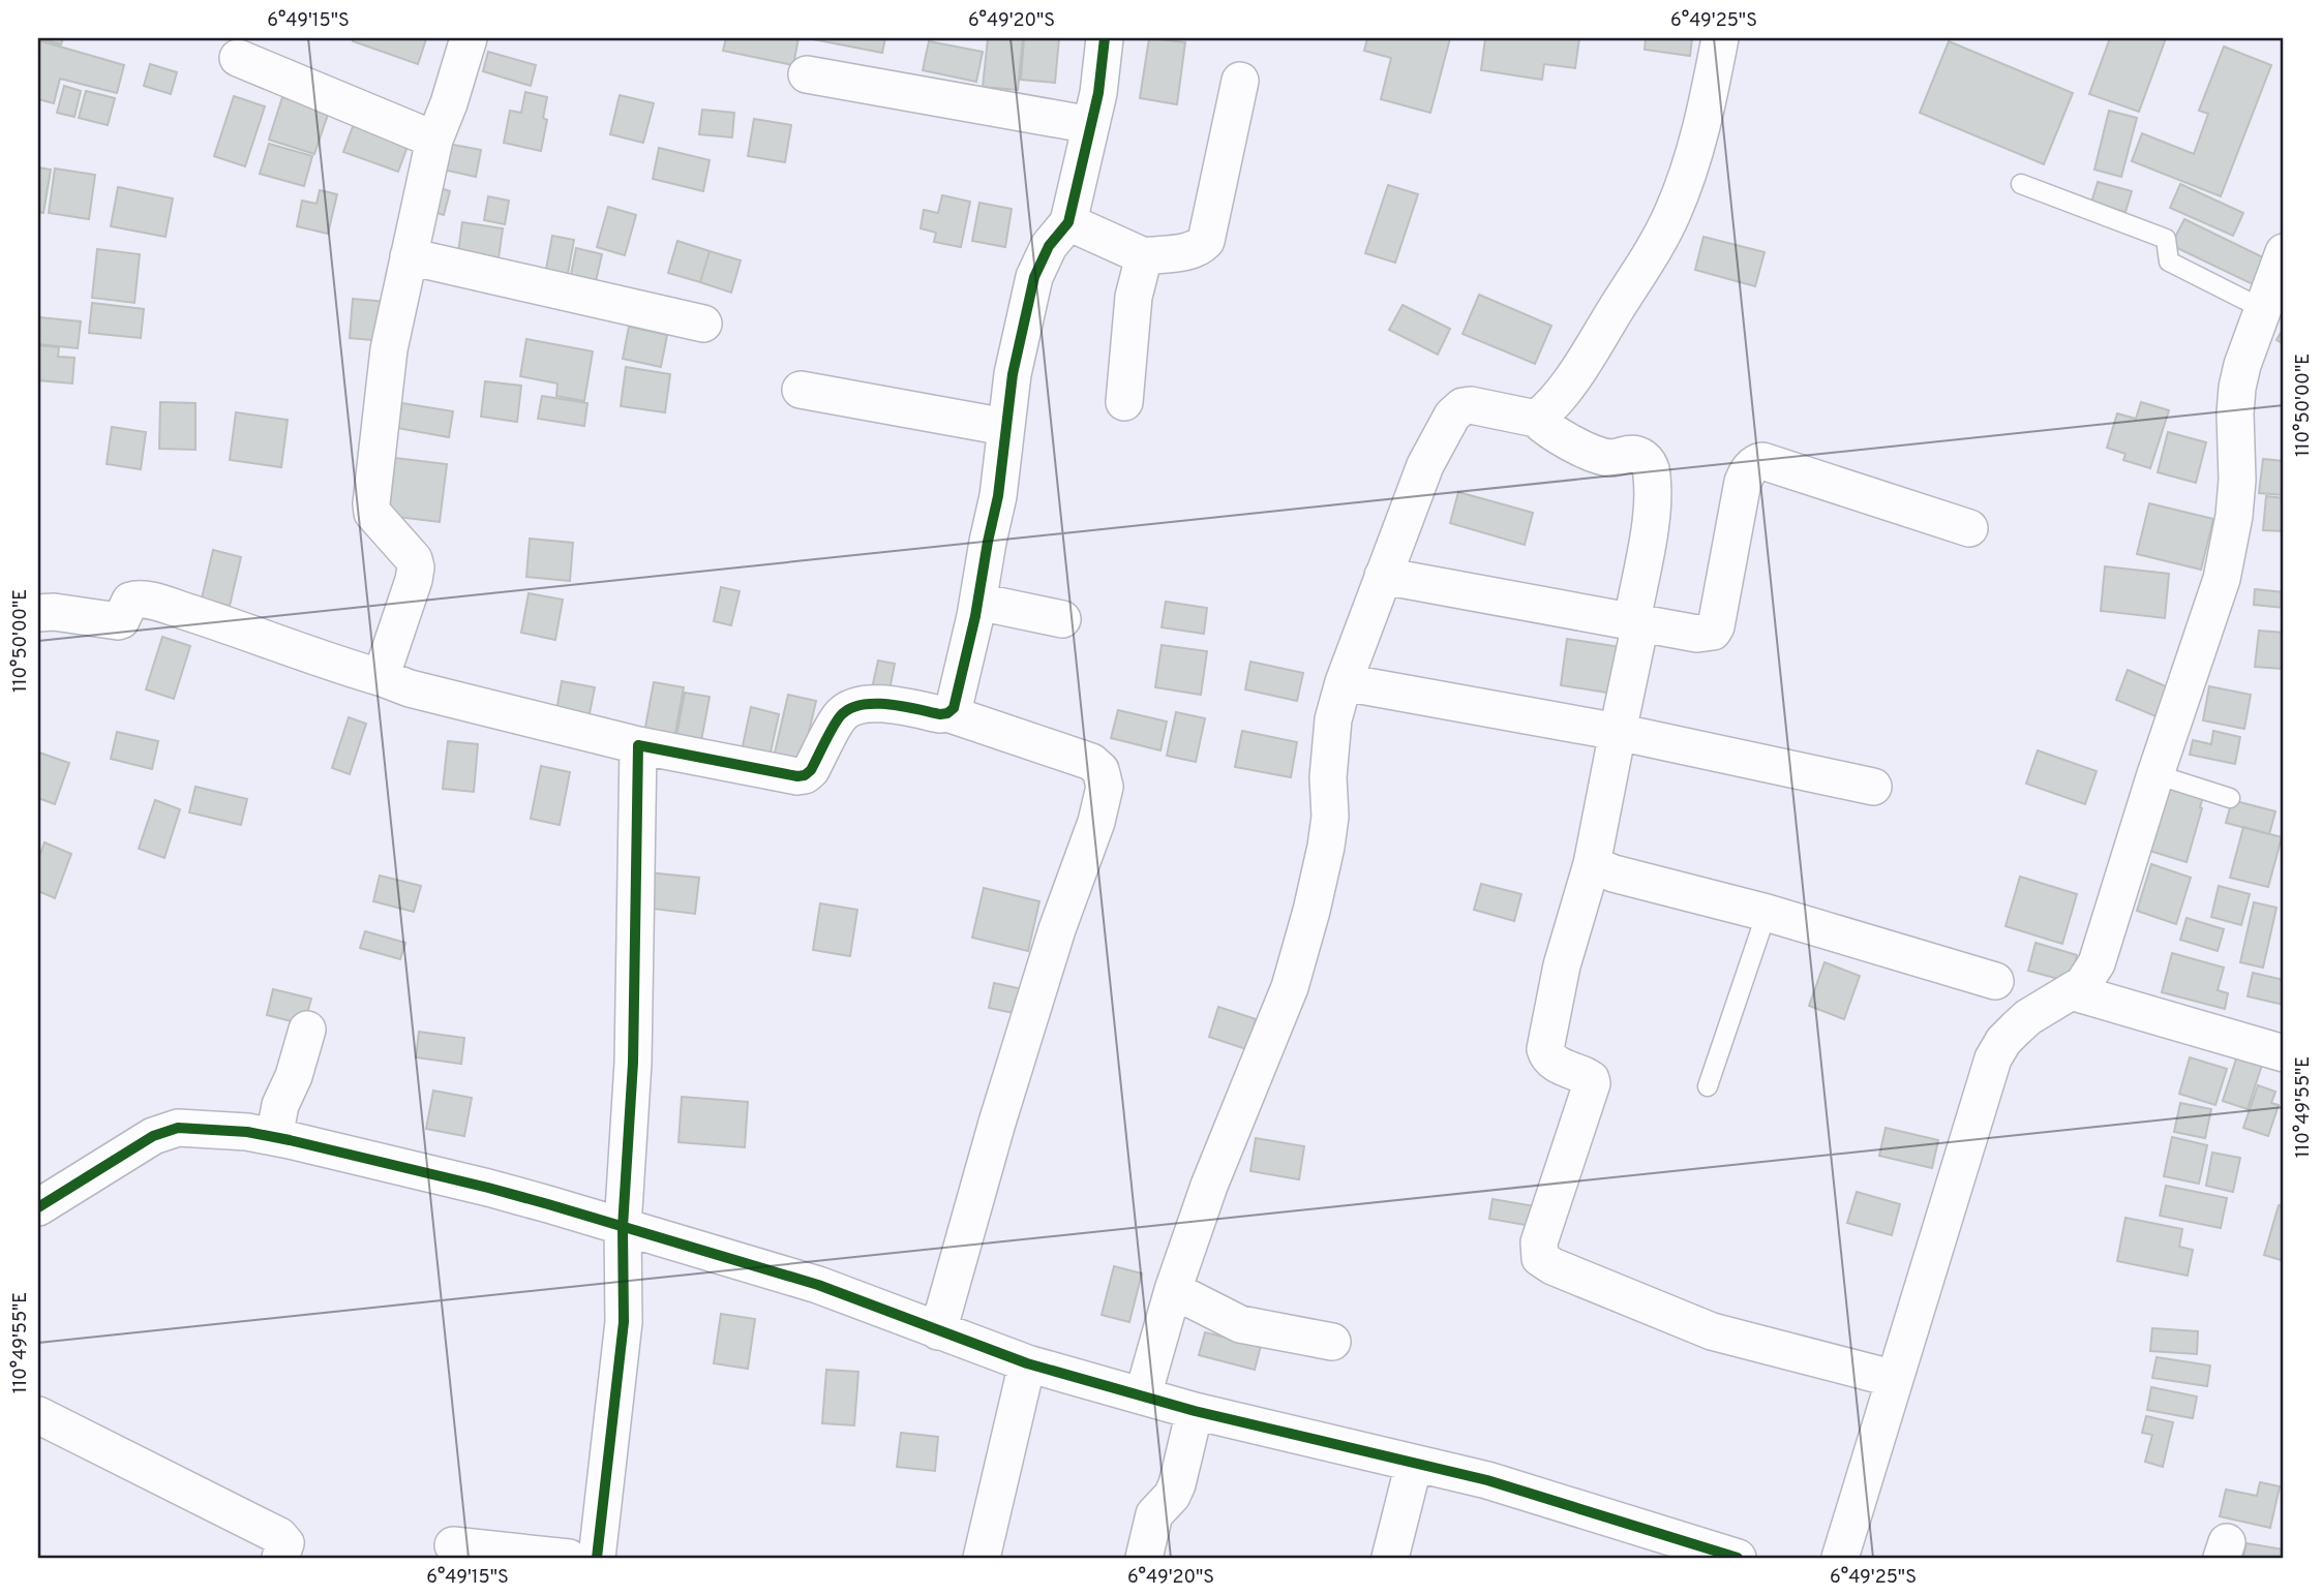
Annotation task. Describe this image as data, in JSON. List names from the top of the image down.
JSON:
{
  "coordinates": [
    "6°49'15\"S",
    "6°49'20\"S",
    "6°49'25\"S",
    "110°50'00\"E",
    "110°49'55\"E"
  ]
}
